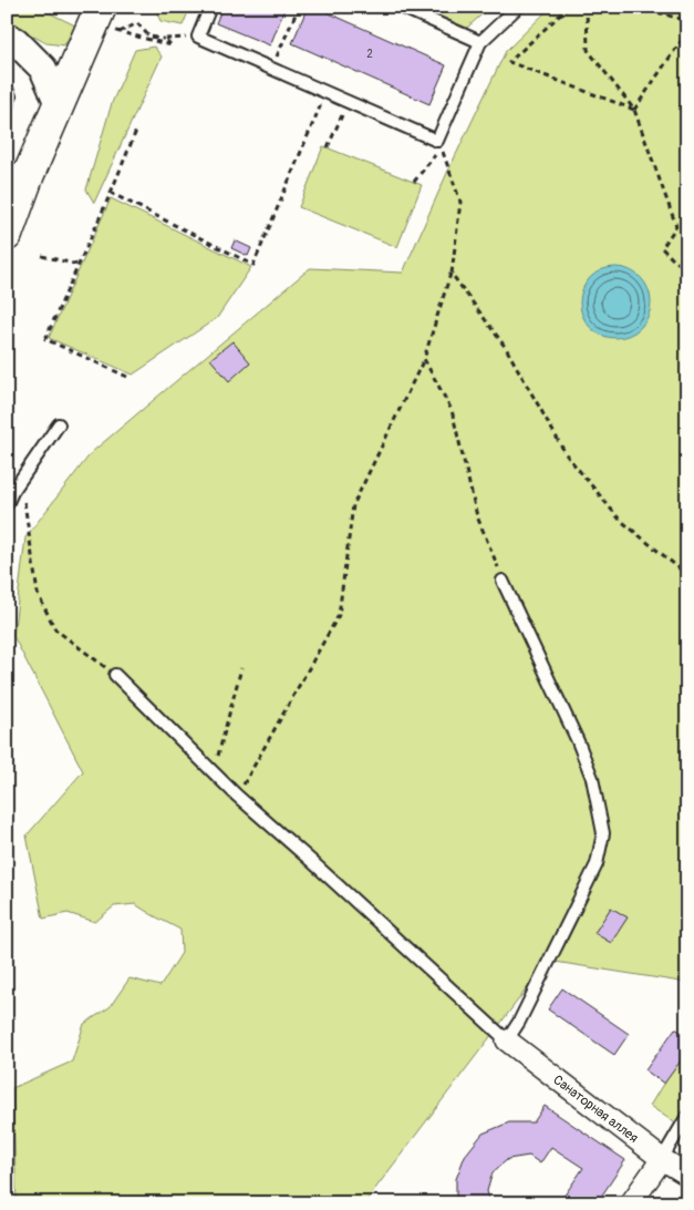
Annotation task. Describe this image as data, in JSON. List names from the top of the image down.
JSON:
{
  "streets": {
    "street": ["Санаторная аллея"]
  },
  "house_numbers": ["2"]
}
